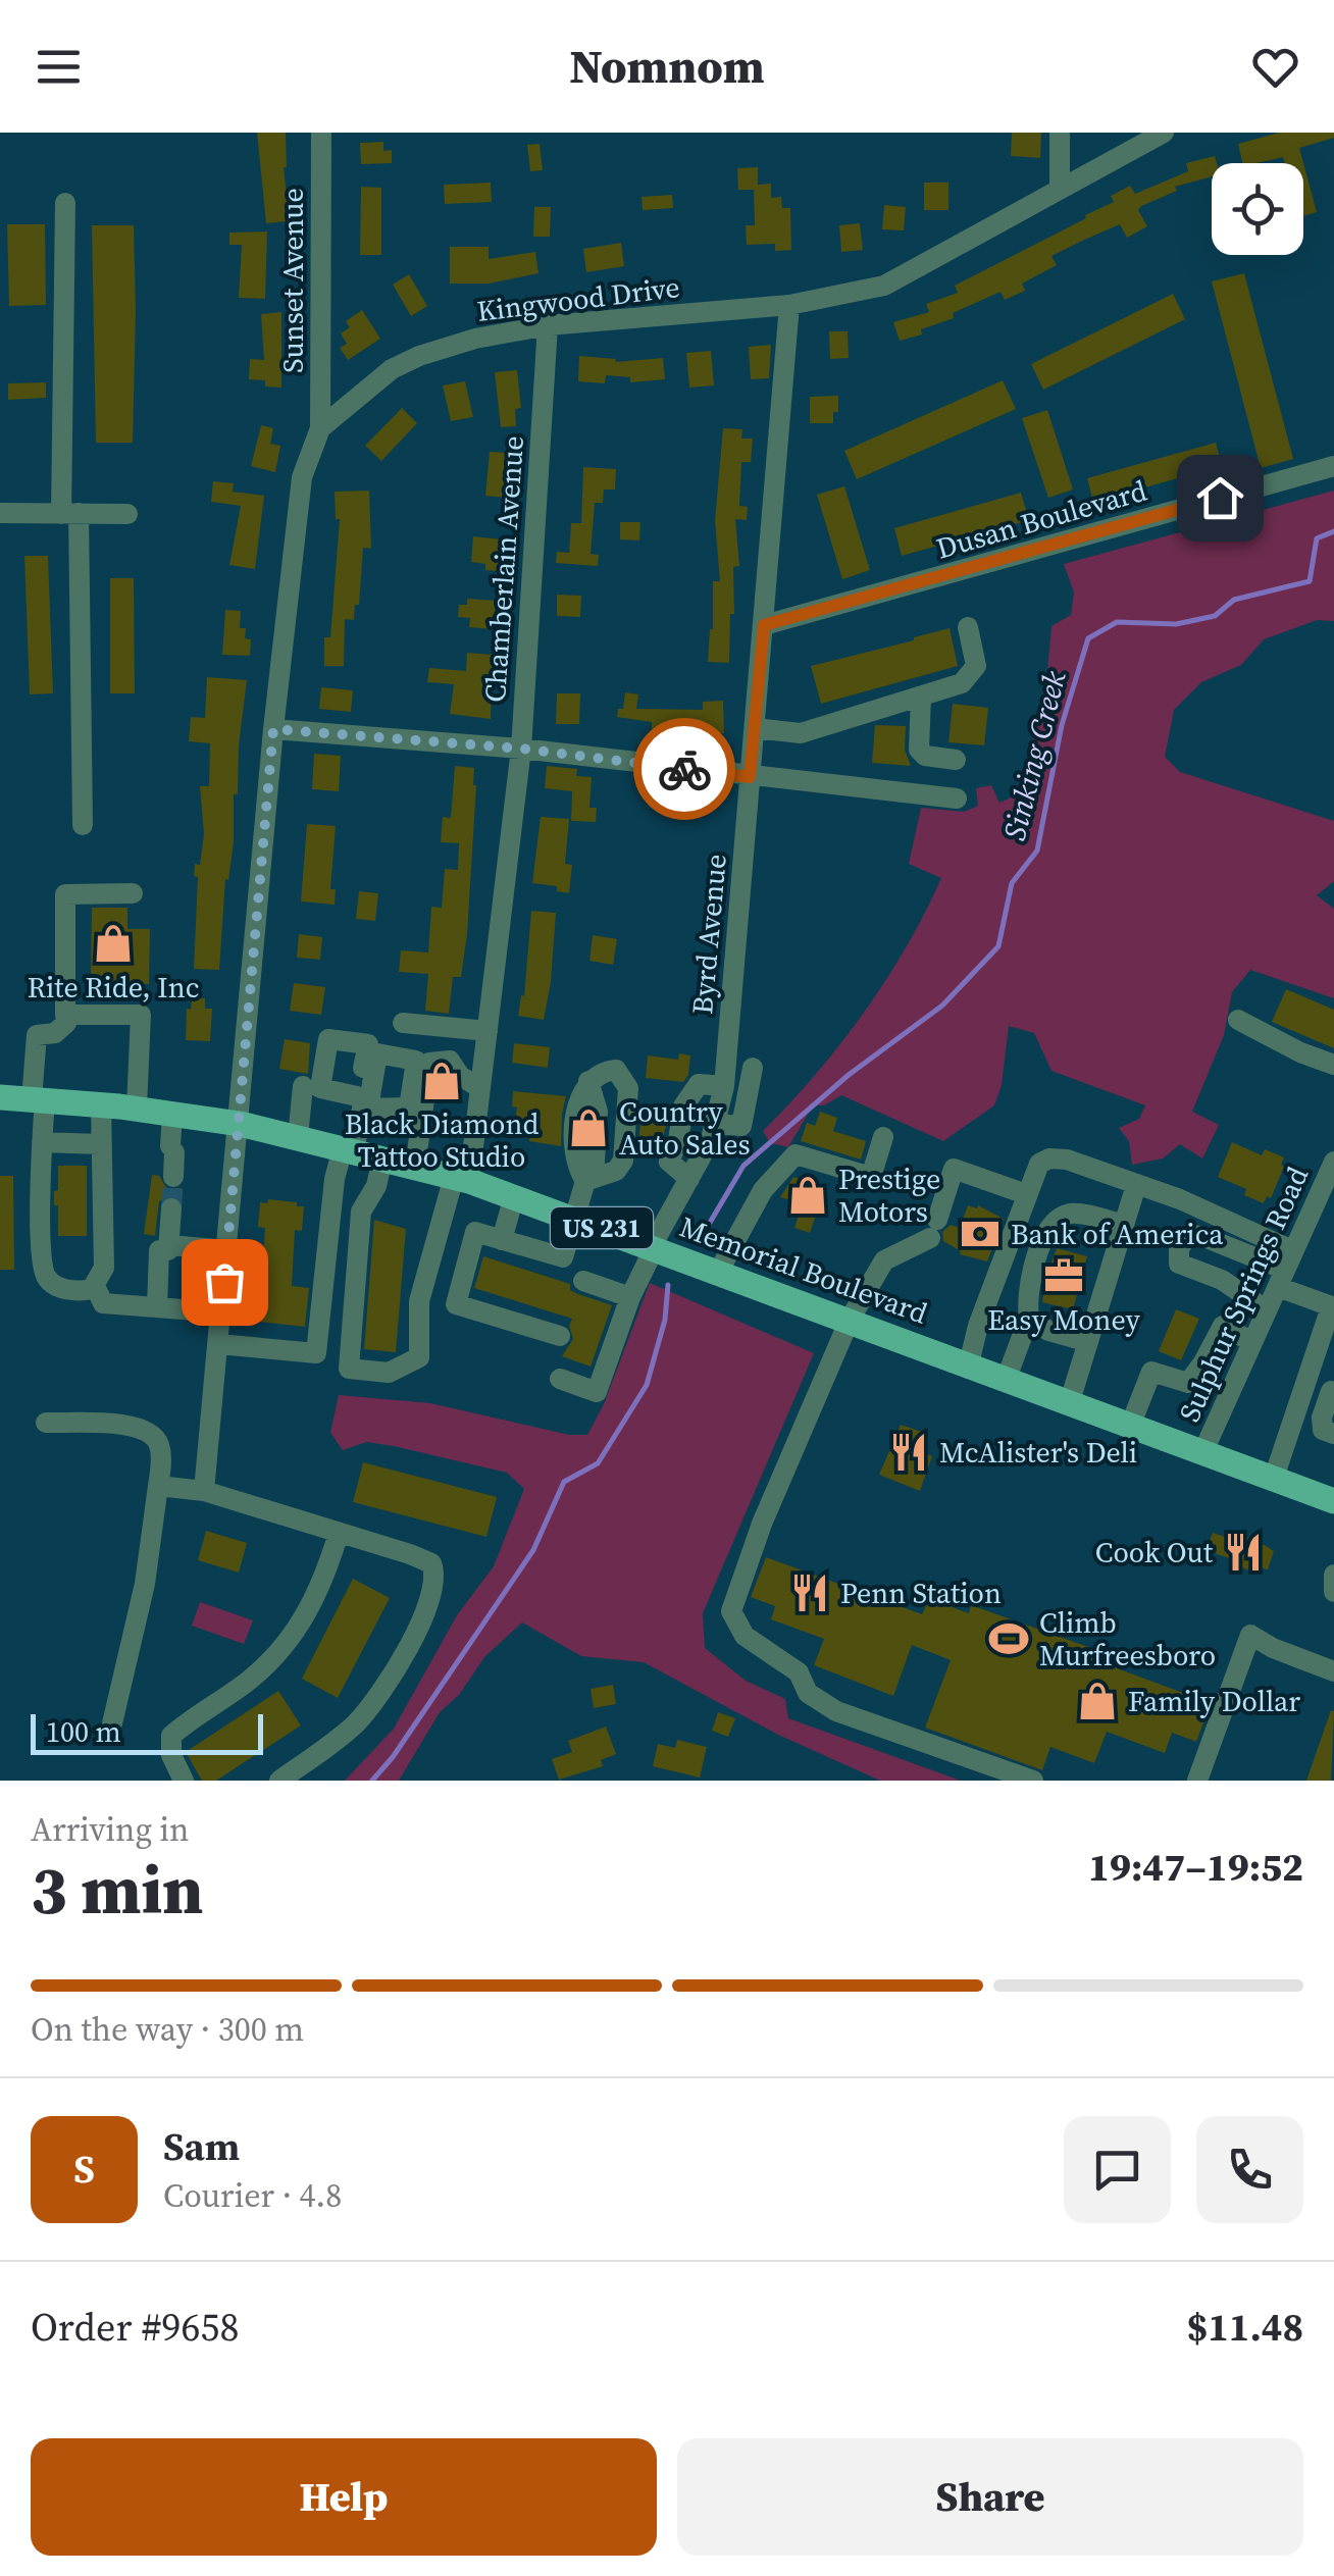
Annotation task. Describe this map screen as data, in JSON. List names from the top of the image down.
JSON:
{
  "streets": {
    "main road": ["US 231", "Memorial Boulevard"],
    "street": [
      "Sunset Avenue",
      "Kingwood Drive",
      "Dusan Boulevard",
      "Chamberlain Avenue",
      "Byrd Avenue",
      "Sulphur Springs Road"
    ]
  },
  "crossings": [
    ["Sunset Avenue", "Kingwood Drive"],
    ["Kingwood Drive", "Chamberlain Avenue"],
    ["Kingwood Drive", "Byrd Avenue"],
    ["Kingwood Drive", "Memorial Boulevard"],
    ["Dusan Boulevard", "Byrd Avenue"],
    ["Chamberlain Avenue", "Memorial Boulevard"],
    ["Byrd Avenue", "Memorial Boulevard"],
    ["Memorial Boulevard", "Sulphur Springs Road"]
  ],
  "water": ["Sinking Creek"],
  "places": {
    "shop": [
      "Rite Ride, Inc",
      "Black Diamond Tattoo Studio",
      "Country Auto Sales",
      "Prestige Motors",
      "Family Dollar"
    ],
    "bank": ["Bank of America"],
    "office": ["Easy Money"],
    "restaurant": ["McAlister's Deli", "Cook Out", "Penn Station"],
    "sports": ["Climb Murfreesboro"]
  },
  "scale_bar": "100 m",
  "page": {
    "header": "Nomnom",
    "scale": "100 m",
    "heading": ["3 min", "Arriving in", "19:47–19:52"],
    "panel": [
      "Sam",
      "Courier · 4.8",
      "Order #9658",
      "$11.48"
    ],
    "bar": "On the way · 300 m",
    "round": "S",
    "buttons": ["Help", "Share"]
  }
}
